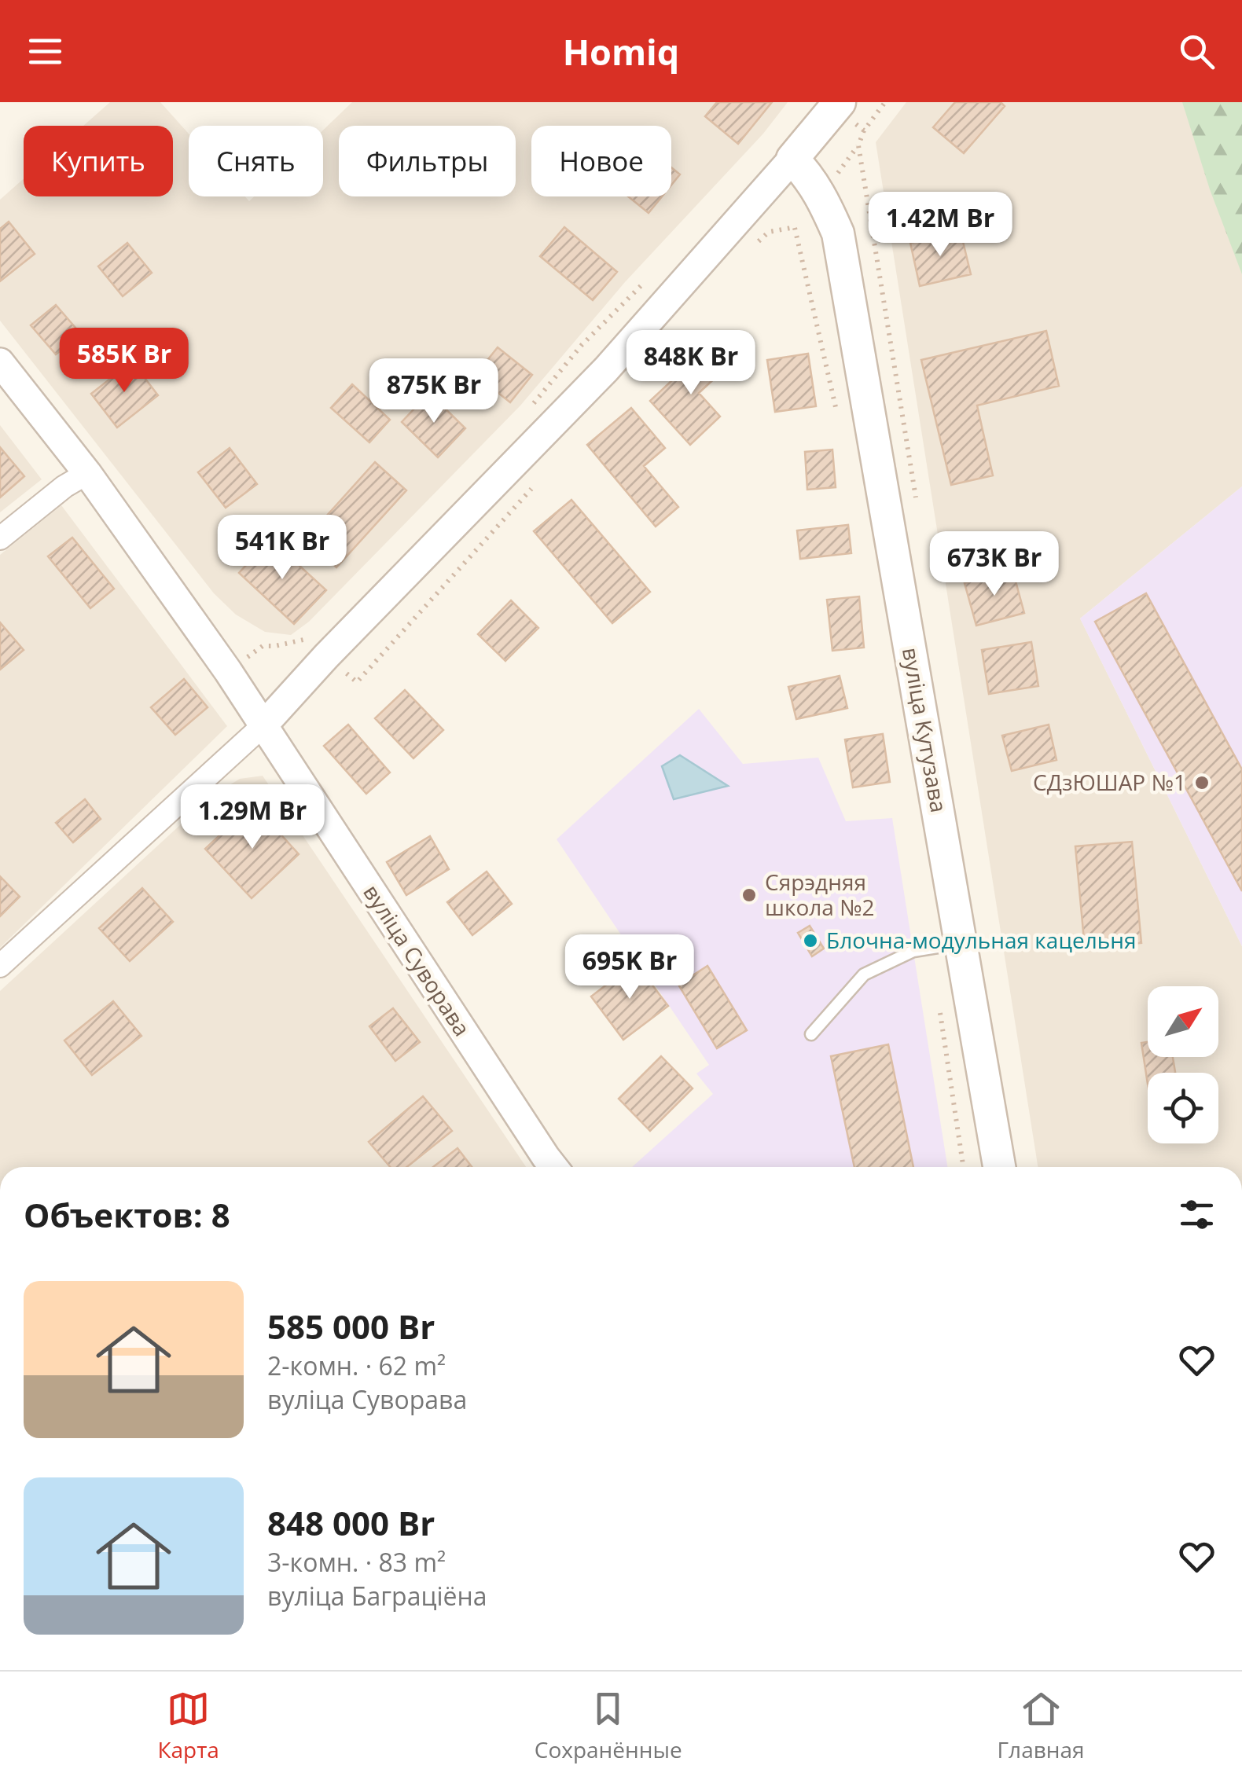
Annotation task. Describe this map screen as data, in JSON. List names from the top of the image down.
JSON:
{
  "streets": {
    "main road": ["вуліца Кутузава"],
    "street": ["вуліца Суворава"]
  },
  "places": ["СДзЮШАР №1", "Сярэдняя школа №2", "Блочна-модульная кацельня"],
  "north": "top right",
  "page": {
    "header": "Homiq",
    "chip": [
      "Купить",
      "Снять",
      "Фильтры",
      "Новое"
    ],
    "price": [
      "1.42M Br",
      "585K Br",
      "848K Br",
      "875K Br",
      "541K Br",
      "673K Br",
      "1.29M Br",
      "695K Br"
    ],
    "heading": "Объектов: 8",
    "list": [
      {
        "name": "585 000 Br",
        "note": "2-комн. · 62 m² · вуліца Суворава"
      },
      {
        "name": "848 000 Br",
        "note": "3-комн. · 83 m² · вуліца Баграціёна"
      }
    ],
    "tabs": ["Карта", "Сохранённые", "Главная"]
  }
}
